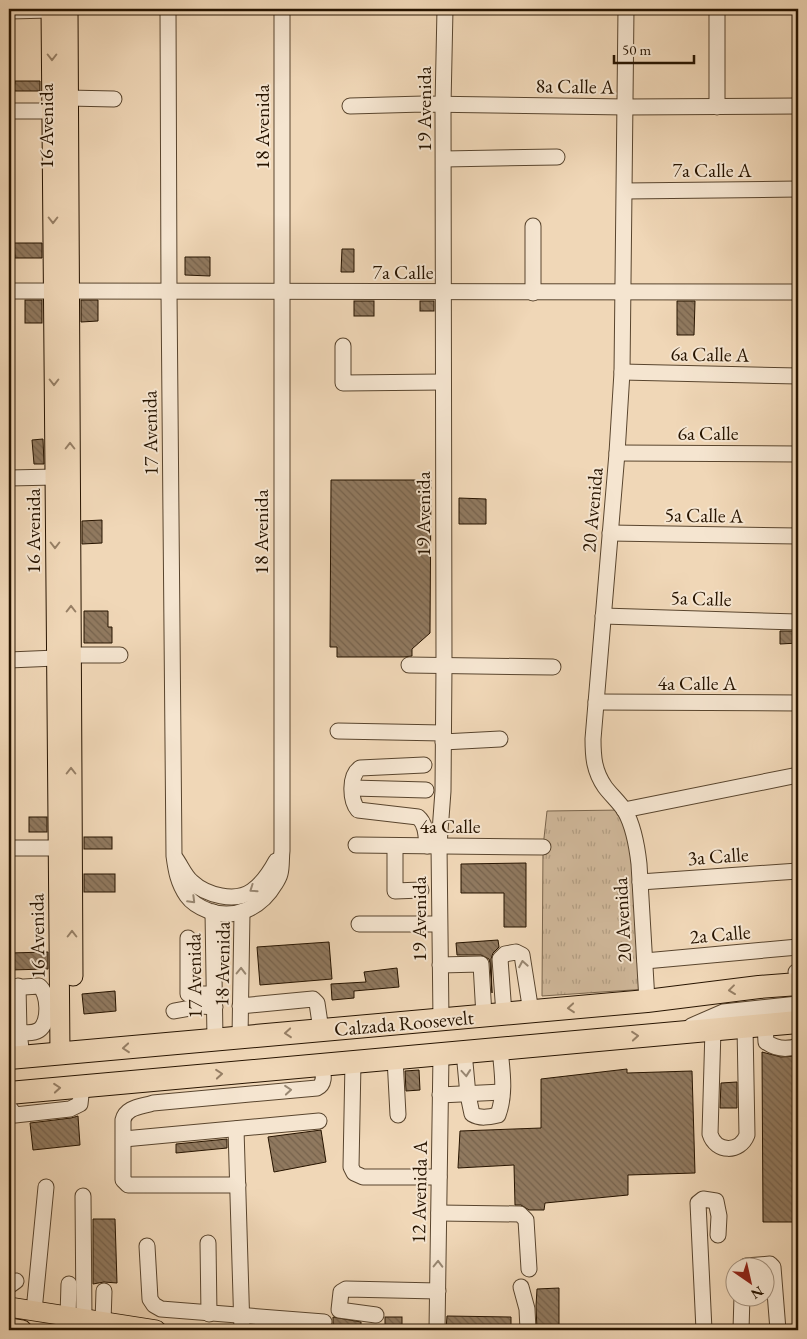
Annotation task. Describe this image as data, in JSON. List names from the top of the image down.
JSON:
{
  "streets": {
    "highway": ["Calzada Roosevelt"],
    "main road": ["16 Avenida"],
    "street": [
      "8a Calle A",
      "19 Avenida",
      "18 Avenida",
      "7a Calle A",
      "7a Calle",
      "6a Calle A",
      "17 Avenida",
      "6a Calle",
      "20 Avenida",
      "5a Calle A",
      "5a Calle",
      "4a Calle A",
      "4a Calle",
      "3a Calle",
      "2a Calle",
      "12 Avenida A"
    ]
  },
  "crossings": [
    ["8a Calle A", "19 Avenida"],
    ["8a Calle A", "20 Avenida"],
    ["19 Avenida", "7a Calle"],
    ["19 Avenida", "4a Calle"],
    ["19 Avenida", "Calzada Roosevelt"],
    ["16 Avenida", "7a Calle"],
    ["16 Avenida", "Calzada Roosevelt"],
    ["18 Avenida", "7a Calle"],
    ["18 Avenida", "17 Avenida"],
    ["18 Avenida", "Calzada Roosevelt"],
    ["7a Calle A", "20 Avenida"],
    ["7a Calle", "17 Avenida"],
    ["7a Calle", "20 Avenida"],
    ["6a Calle A", "20 Avenida"],
    ["17 Avenida", "Calzada Roosevelt"],
    ["6a Calle", "20 Avenida"],
    ["20 Avenida", "5a Calle A"],
    ["20 Avenida", "5a Calle"],
    ["20 Avenida", "4a Calle A"],
    ["20 Avenida", "3a Calle"],
    ["20 Avenida", "2a Calle"],
    ["20 Avenida", "Calzada Roosevelt"],
    ["Calzada Roosevelt", "12 Avenida A"]
  ],
  "scale_bar": "50 m",
  "north": "bottom right"
}
